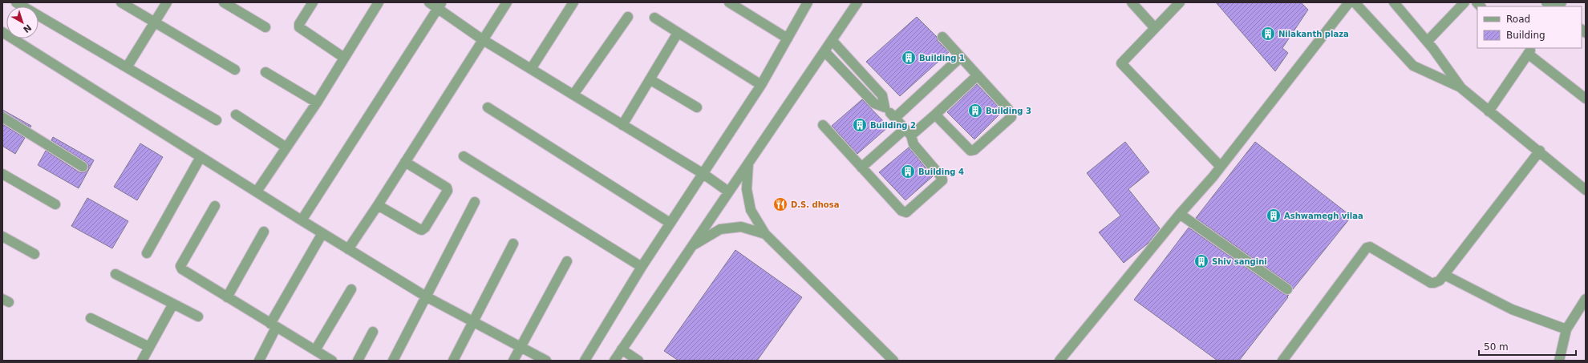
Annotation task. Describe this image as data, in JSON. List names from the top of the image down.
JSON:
{
  "places": {
    "building": [
      "Nilakanth plaza",
      "Building 1",
      "Building 3",
      "Building 2",
      "Building 4",
      "Ashwamegh vilaa",
      "Shiv sangini"
    ],
    "restaurant": ["D.S. dhosa"]
  },
  "legend": ["Road", "Building"],
  "scale_bar": "50 m",
  "north": "bottom right"
}
